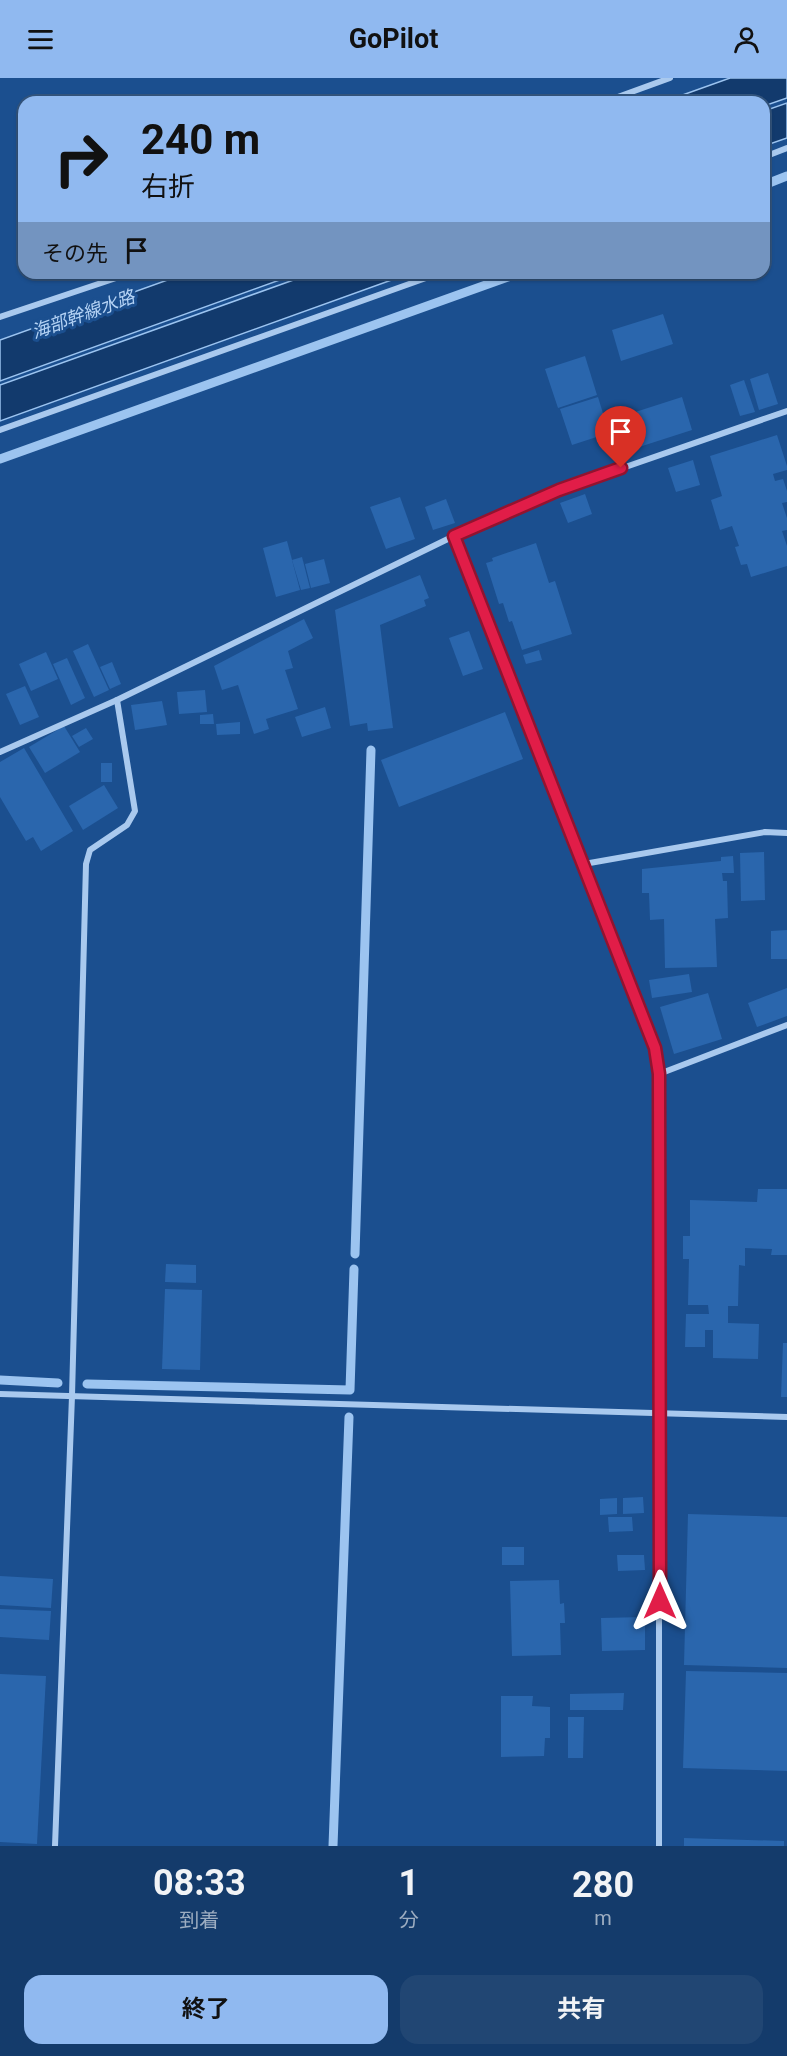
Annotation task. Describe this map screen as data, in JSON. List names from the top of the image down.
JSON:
{
  "water": ["海部幹線水路"],
  "page": {
    "header": "GoPilot",
    "turn": ["240 m", "右折"],
    "then": "その先",
    "eta": [
      "08:33",
      "到着",
      "1",
      "分",
      "280",
      "m"
    ],
    "buttons": ["終了", "共有"]
  }
}
